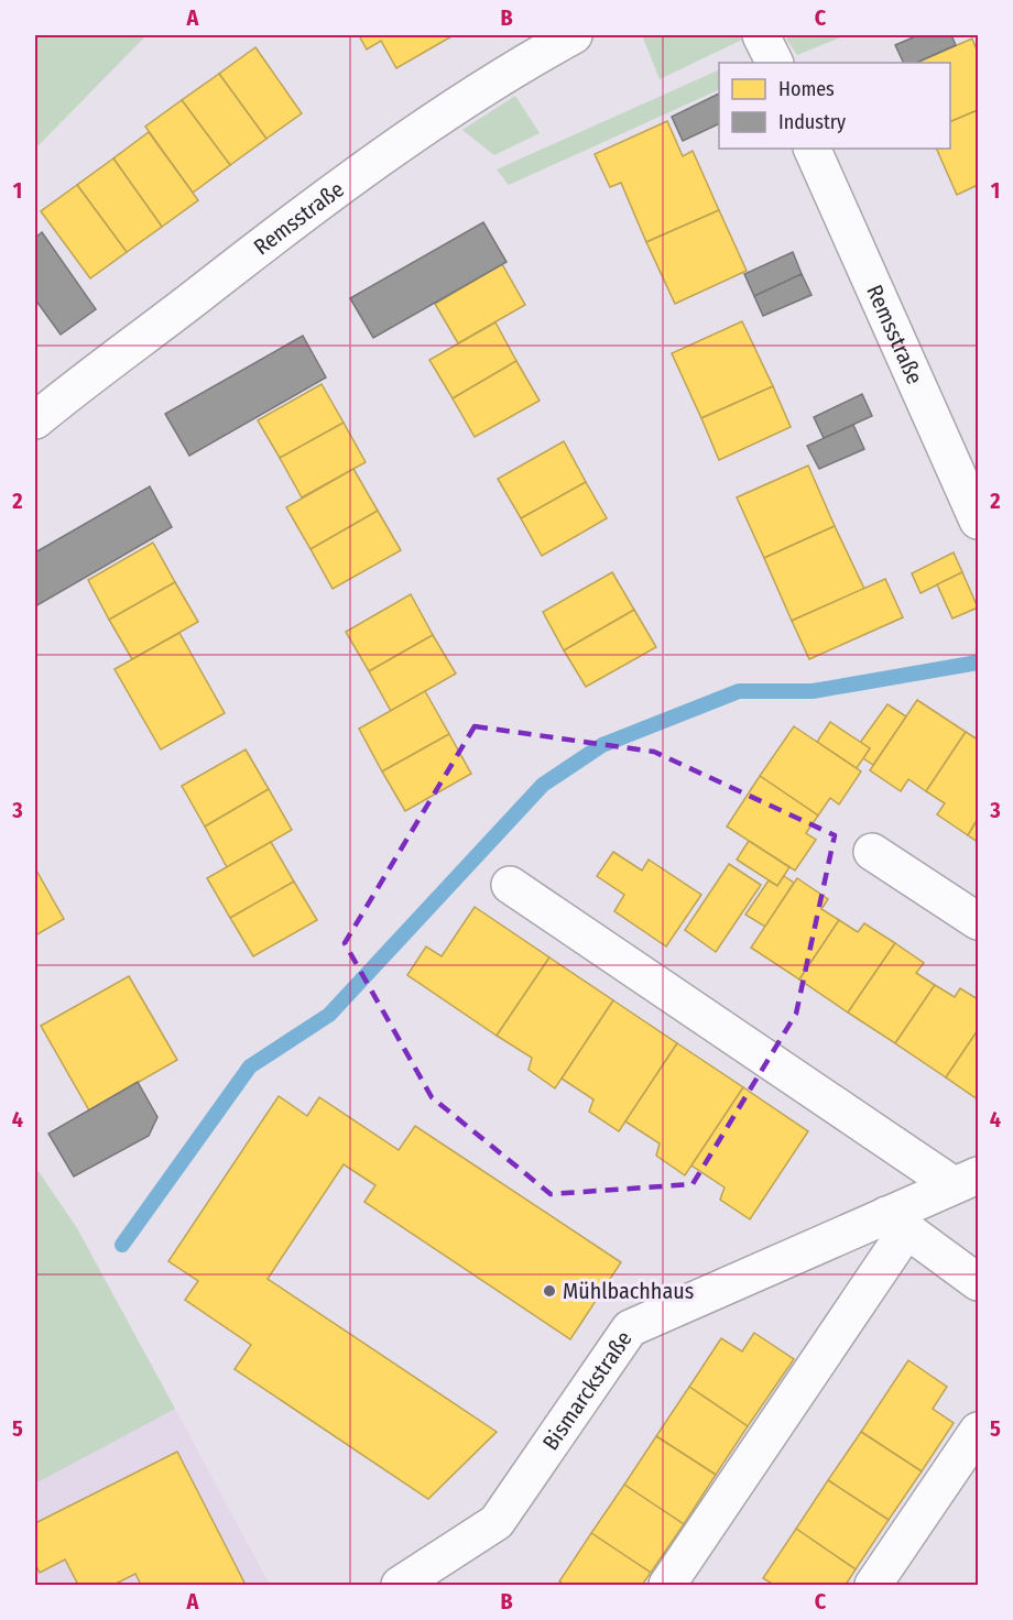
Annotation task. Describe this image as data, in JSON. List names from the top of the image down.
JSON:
{
  "streets": {
    "street": ["Remsstraße", "Bismarckstraße"]
  },
  "places": ["Mühlbachhaus"],
  "legend": ["Homes", "Industry"],
  "grid": {
    "columns": ["A", "B", "C"],
    "rows": [
      "1",
      "2",
      "3",
      "4",
      "5"
    ]
  }
}
